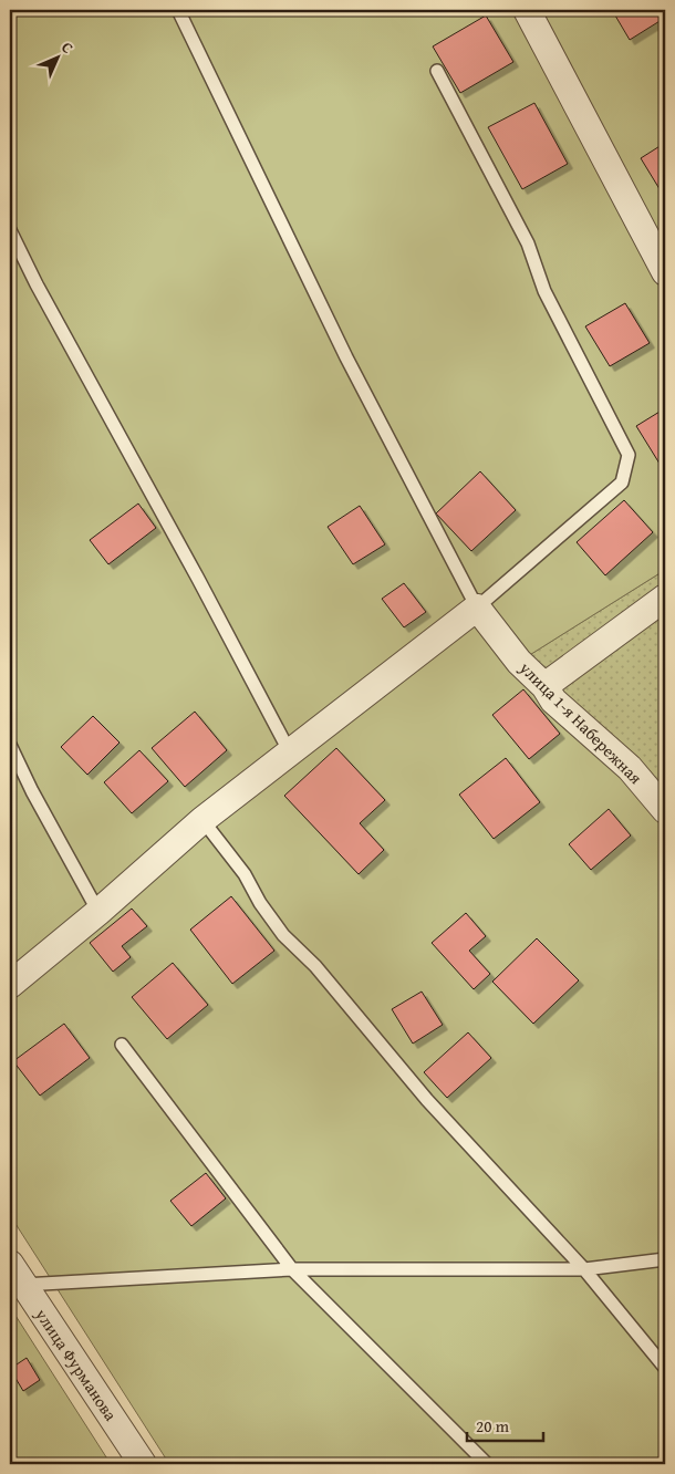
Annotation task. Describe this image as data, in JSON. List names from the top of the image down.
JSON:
{
  "streets": {
    "street": ["улица 1-я Набережная", "улица Фурманова"]
  },
  "scale_bar": "20 m",
  "north": "top right"
}
